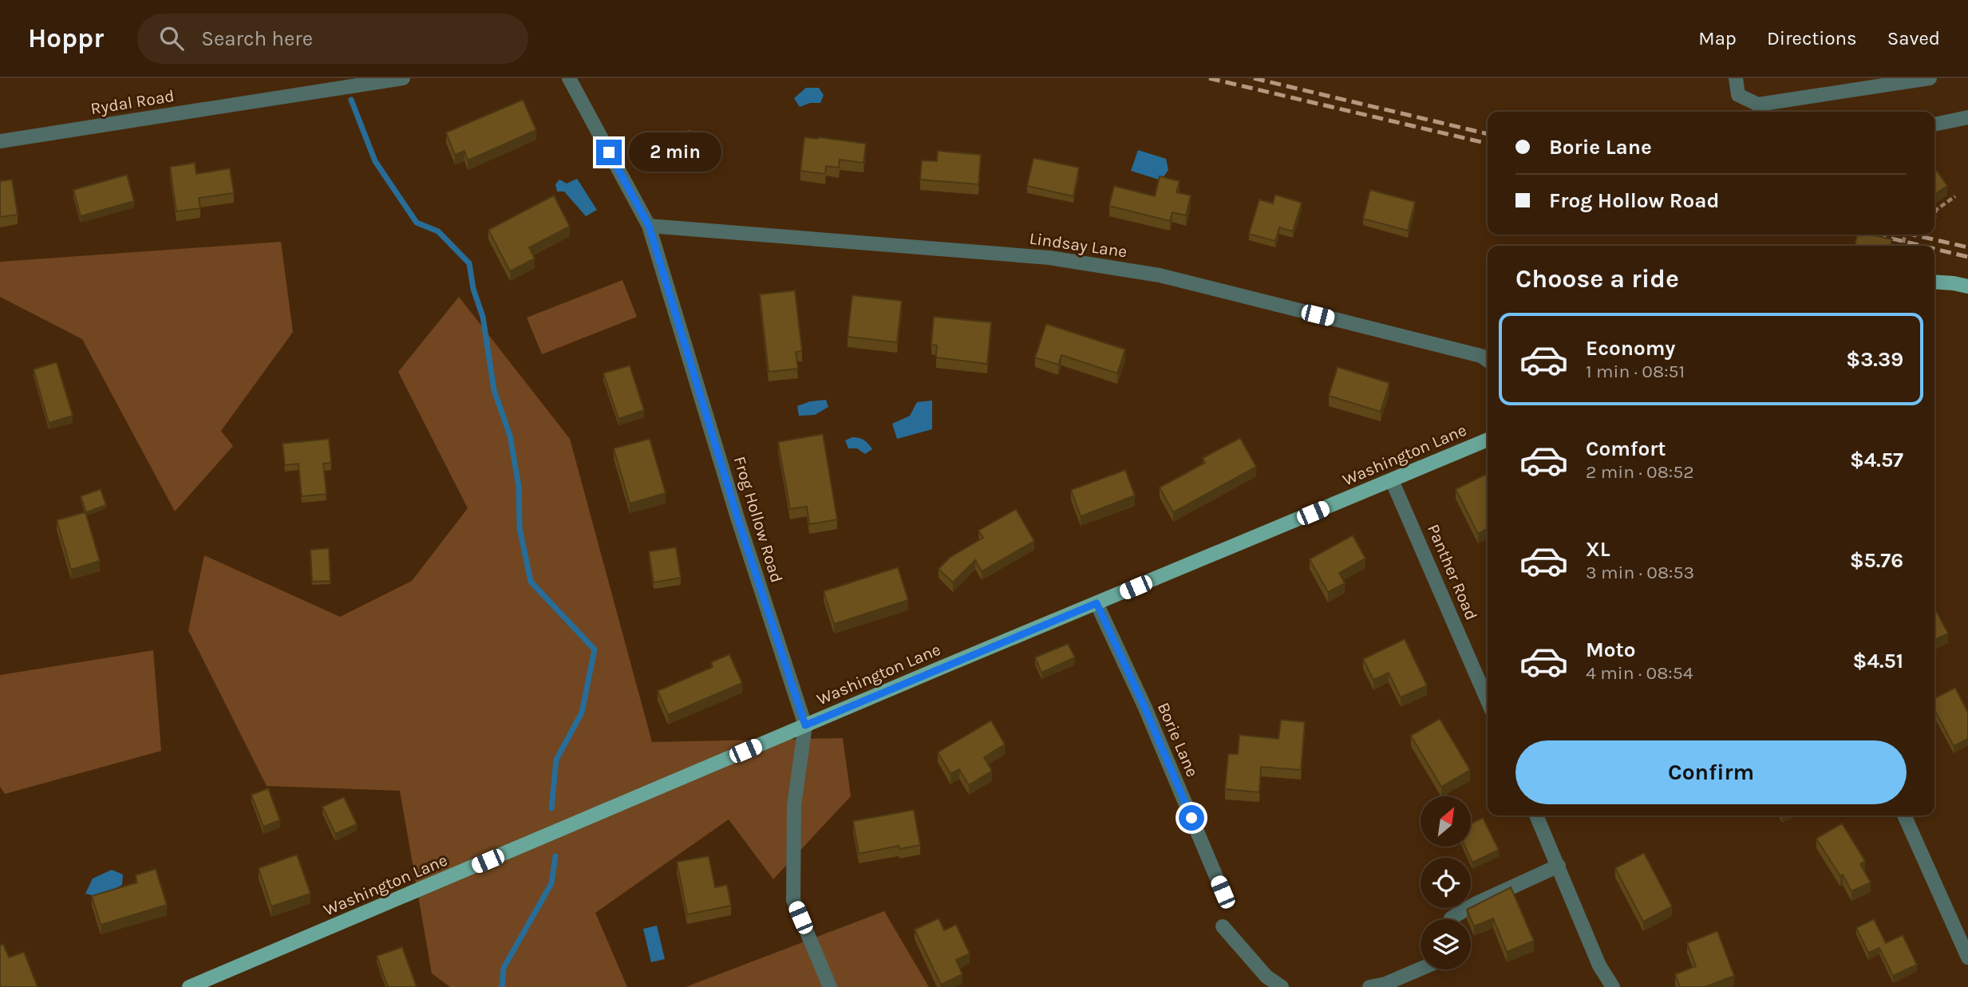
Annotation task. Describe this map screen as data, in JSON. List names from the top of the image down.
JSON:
{
  "streets": {
    "main road": ["Washington Lane"],
    "street": [
      "Rydal Road",
      "Lindsay Lane",
      "Frog Hollow Road",
      "Panther Road",
      "Borie Lane"
    ]
  },
  "crossings": [
    ["Lindsay Lane", "Frog Hollow Road"],
    ["Washington Lane", "Frog Hollow Road"],
    ["Washington Lane", "Panther Road"],
    ["Washington Lane", "Borie Lane"]
  ],
  "north": "top right",
  "page": {
    "header": "Hoppr",
    "search": "Search here",
    "nav": ["Map", "Directions", "Saved"],
    "banner": ["Borie Lane", "Frog Hollow Road"],
    "bubble": "2 min",
    "heading": "Choose a ride",
    "list": [
      {
        "name": "Economy",
        "note": "1 min · 08:51",
        "value": "$3.39"
      },
      {
        "name": "Comfort",
        "note": "2 min · 08:52",
        "value": "$4.57"
      },
      {
        "name": "XL",
        "note": "3 min · 08:53",
        "value": "$5.76"
      },
      {
        "name": "Moto",
        "note": "4 min · 08:54",
        "value": "$4.51"
      }
    ],
    "buttons": "Confirm"
  }
}
